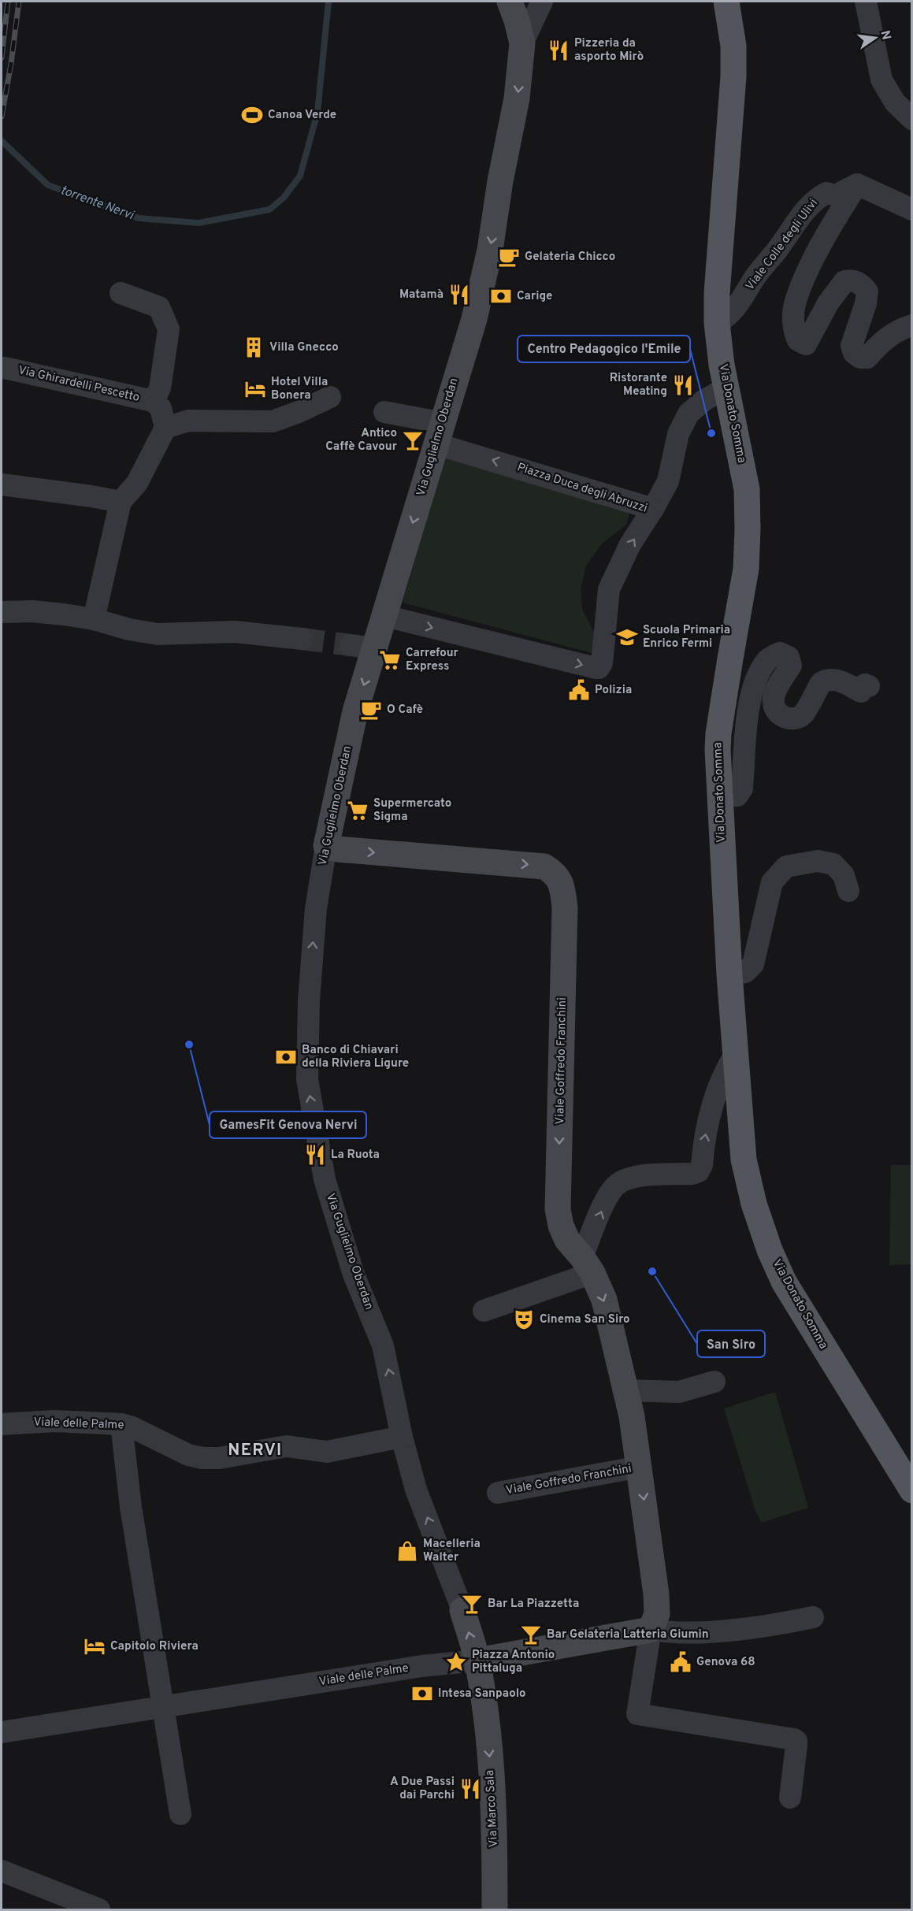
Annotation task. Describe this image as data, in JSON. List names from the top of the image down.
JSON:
{
  "streets": {
    "main road": ["Via Donato Somma"],
    "street": [
      "Viale Colle degli Ulivi",
      "Via Ghirardelli Pescetto",
      "Via Guglielmo Oberdan",
      "Piazza Duca degli Abruzzi",
      "Viale Goffredo Franchini",
      "Viale delle Palme",
      "Via Marco Sala"
    ]
  },
  "crossings": [
    ["Viale Colle degli Ulivi", "Via Donato Somma"],
    ["Via Guglielmo Oberdan", "Piazza Duca degli Abruzzi"],
    ["Via Guglielmo Oberdan", "Viale Goffredo Franchini"],
    ["Via Guglielmo Oberdan", "Viale delle Palme"],
    ["Viale delle Palme", "Via Marco Sala"]
  ],
  "one_way": ["Viale Goffredo Franchini", "Via Marco Sala"],
  "districts": ["NERVI"],
  "water": ["torrente Nervi"],
  "places": {
    "restaurant": [
      "Pizzeria da asporto Mirò",
      "Matamà",
      "Ristorante Meating",
      "La Ruota",
      "A Due Passi dai Parchi"
    ],
    "sports": ["Canoa Verde"],
    "cafe": ["Gelateria Chicco", "O Cafè"],
    "bank": ["Carige", "Banco di Chiavari della Riviera Ligure", "Intesa Sanpaolo"],
    "building": ["Villa Gnecco"],
    "hotel": ["Hotel Villa Bonera", "Capitolo Riviera"],
    "other": ["Centro Pedagogico l'Emile", "GamesFit Genova Nervi", "San Siro"],
    "bar": ["Antico Caffè Cavour", "Bar La Piazzetta", "Bar Gelateria Latteria Giumin"],
    "school or university": ["Scuola Primaria Enrico Fermi"],
    "supermarket": ["Carrefour Express", "Supermercato Sigma"],
    "public building": ["Polizia", "Genova 68"],
    "theatre": ["Cinema San Siro"],
    "shop": ["Macelleria Walter"],
    "place": ["Piazza Antonio Pittaluga"]
  },
  "north": "right"
}
